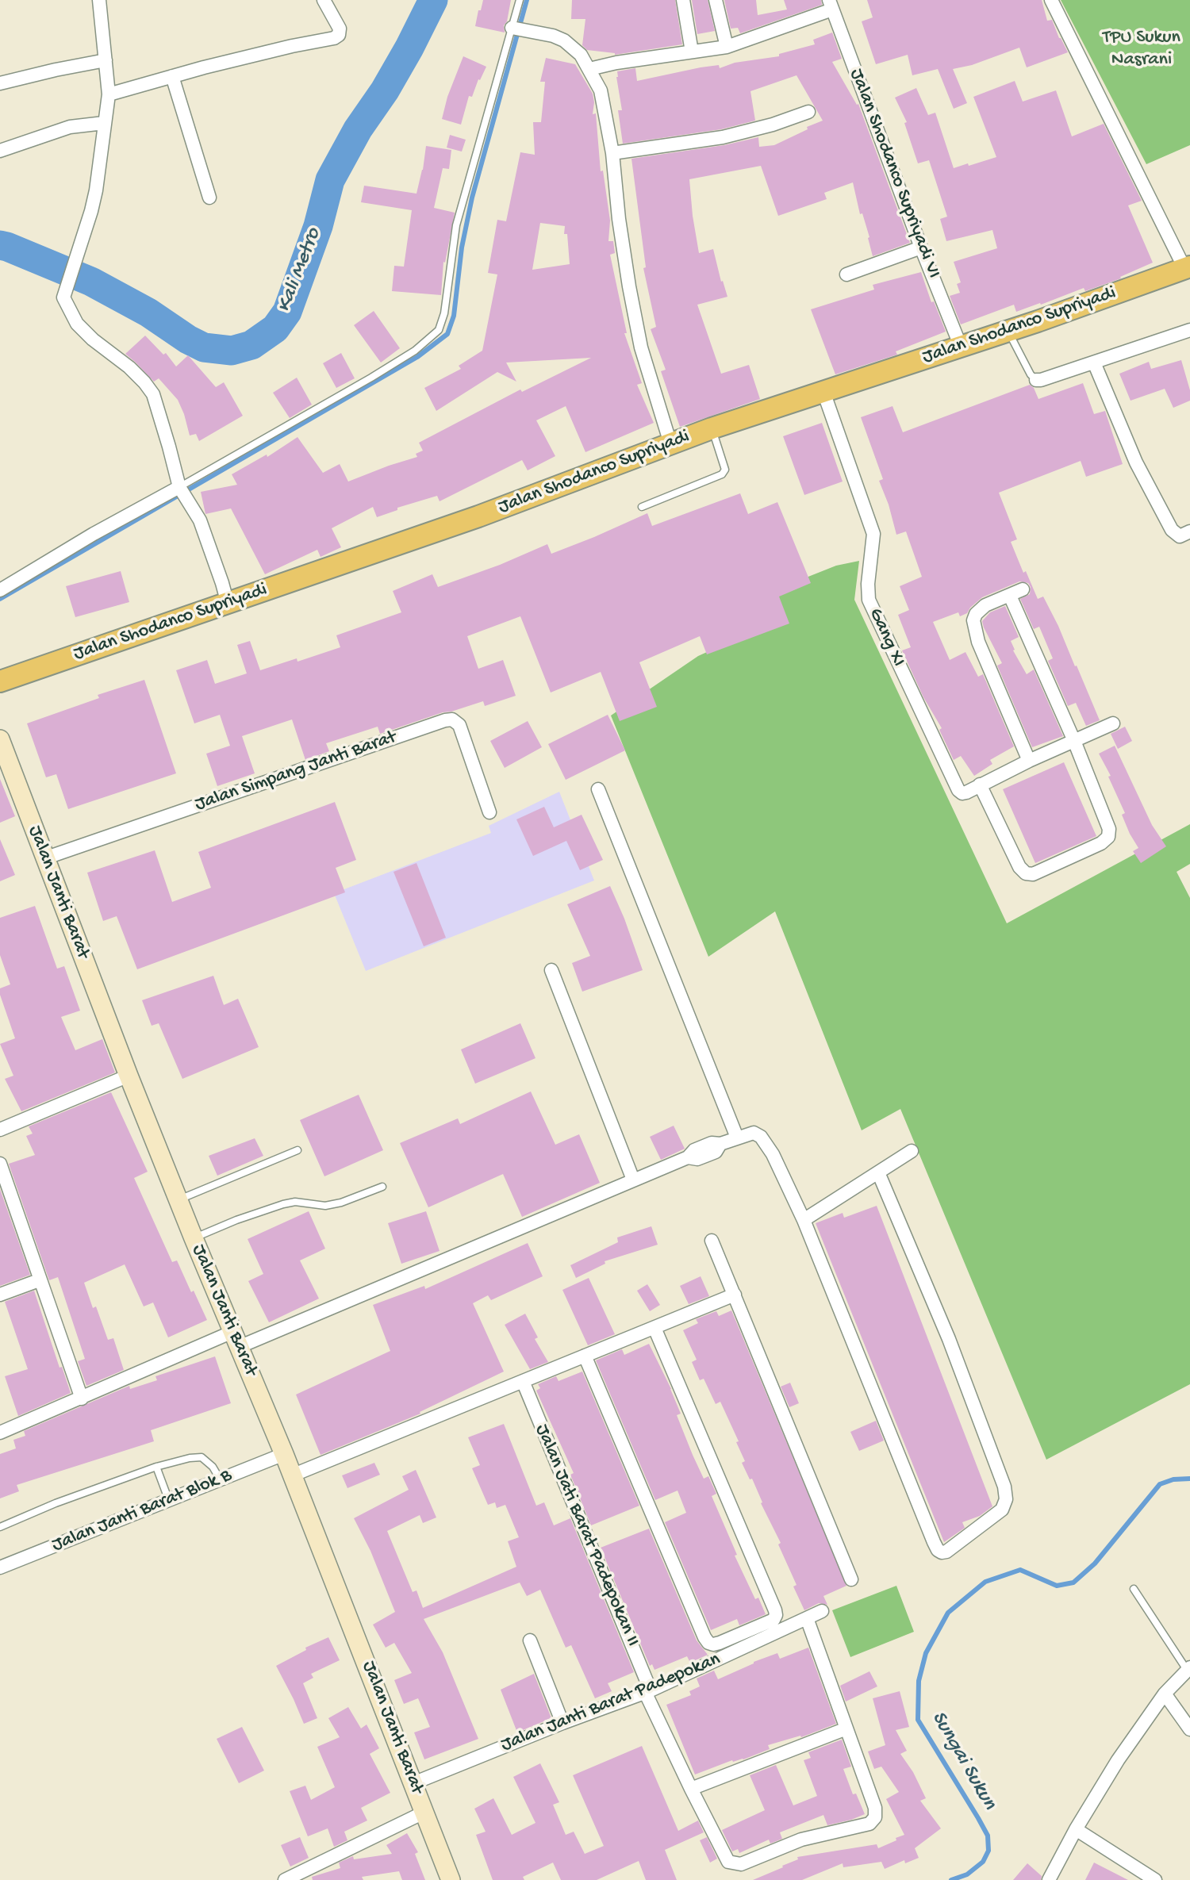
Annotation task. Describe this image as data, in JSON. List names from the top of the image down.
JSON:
{
  "streets": {
    "main road": ["Jalan Shodanco Supriyadi"],
    "street": [
      "Jalan Shodanco Supriyadi VI",
      "Gang XI",
      "Jalan Simpang Janti Barat",
      "Jalan Janti Barat",
      "Jalan Janti Barat Blok B",
      "Jalan Jati Barat Padepokan II",
      "Jalan Janti Barat Padepokan"
    ]
  },
  "crossings": [
    ["Jalan Shodanco Supriyadi VI", "Jalan Shodanco Supriyadi"],
    ["Jalan Shodanco Supriyadi", "Gang XI"],
    ["Jalan Simpang Janti Barat", "Jalan Janti Barat"],
    ["Jalan Janti Barat", "Jalan Janti Barat Blok B"],
    ["Jalan Janti Barat", "Jalan Janti Barat Padepokan"],
    ["Jalan Jati Barat Padepokan II", "Jalan Janti Barat Padepokan"]
  ],
  "water": ["Kali Metro", "Sungai Sukun"],
  "parks": ["TPU Sukun Nasrani"]
}
